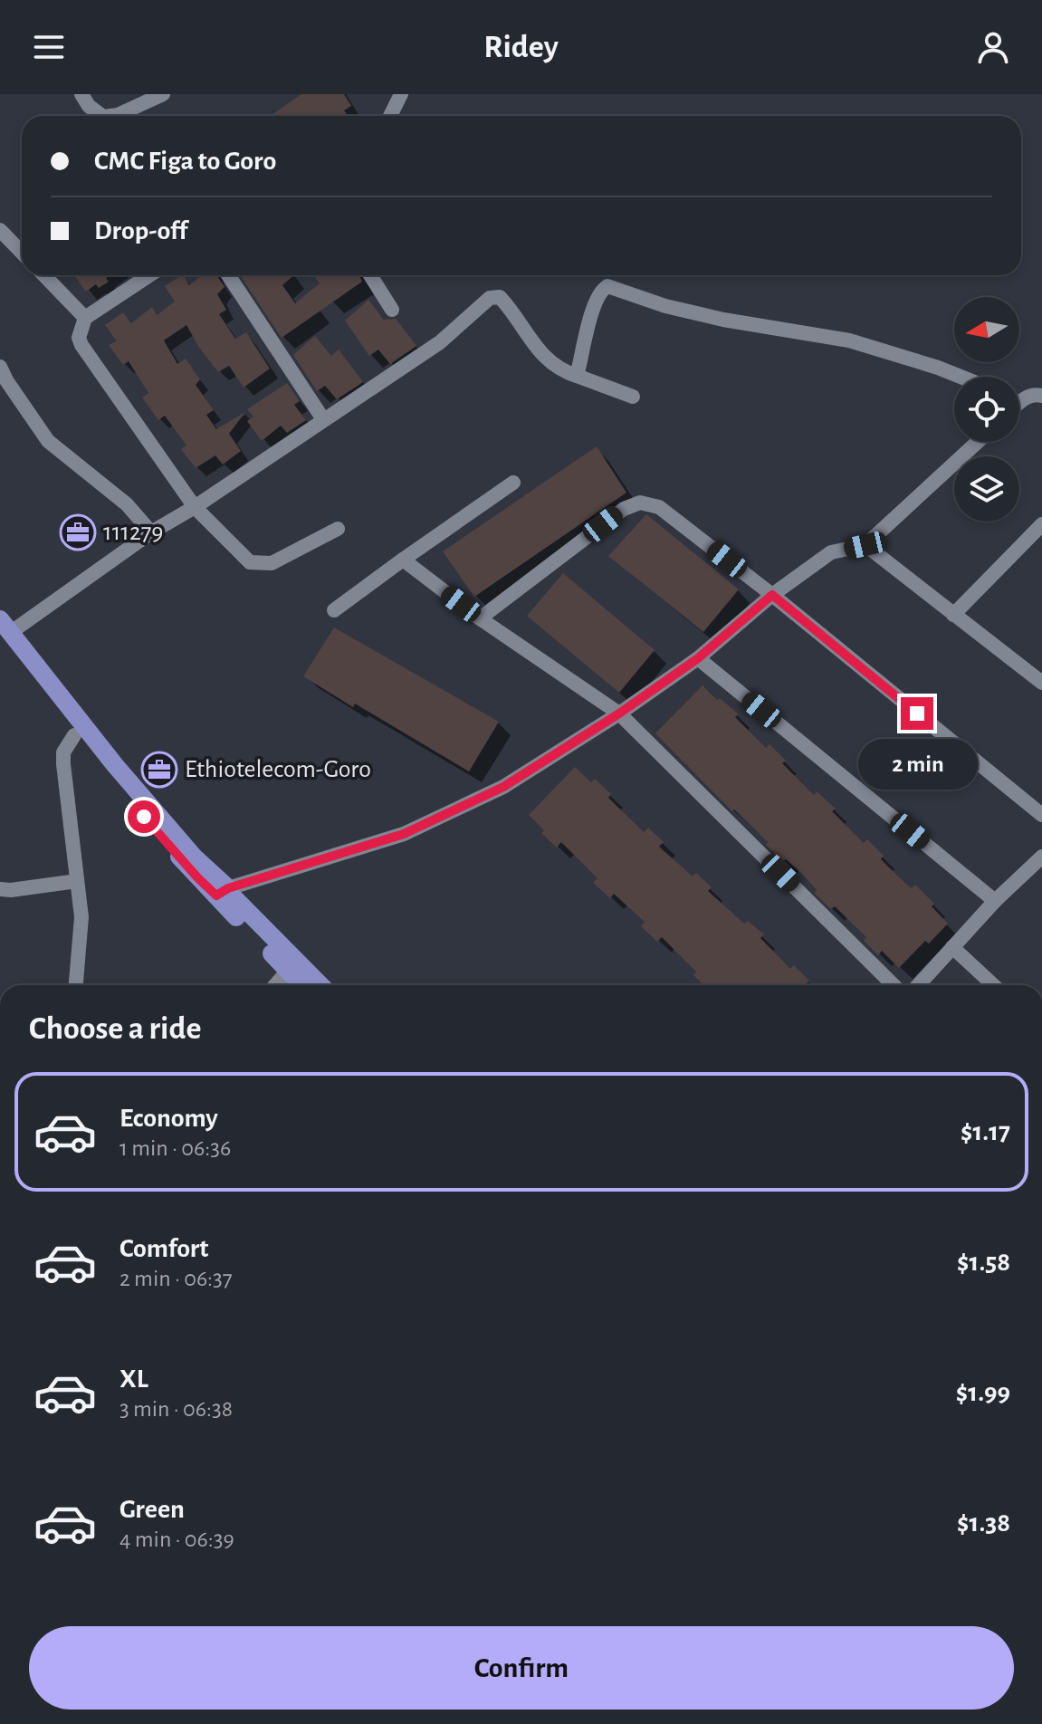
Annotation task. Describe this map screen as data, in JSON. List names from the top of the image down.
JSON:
{
  "places": {
    "office": ["111279", "Ethiotelecom-Goro"]
  },
  "north": "left",
  "page": {
    "header": "Ridey",
    "banner": ["CMC Figa to Goro", "Drop-off"],
    "bubble": "2 min",
    "heading": "Choose a ride",
    "list": [
      {
        "name": "Economy",
        "note": "1 min · 06:36",
        "value": "$1.17"
      },
      {
        "name": "Comfort",
        "note": "2 min · 06:37",
        "value": "$1.58"
      },
      {
        "name": "XL",
        "note": "3 min · 06:38",
        "value": "$1.99"
      },
      {
        "name": "Green",
        "note": "4 min · 06:39",
        "value": "$1.38"
      }
    ],
    "buttons": "Confirm"
  }
}
